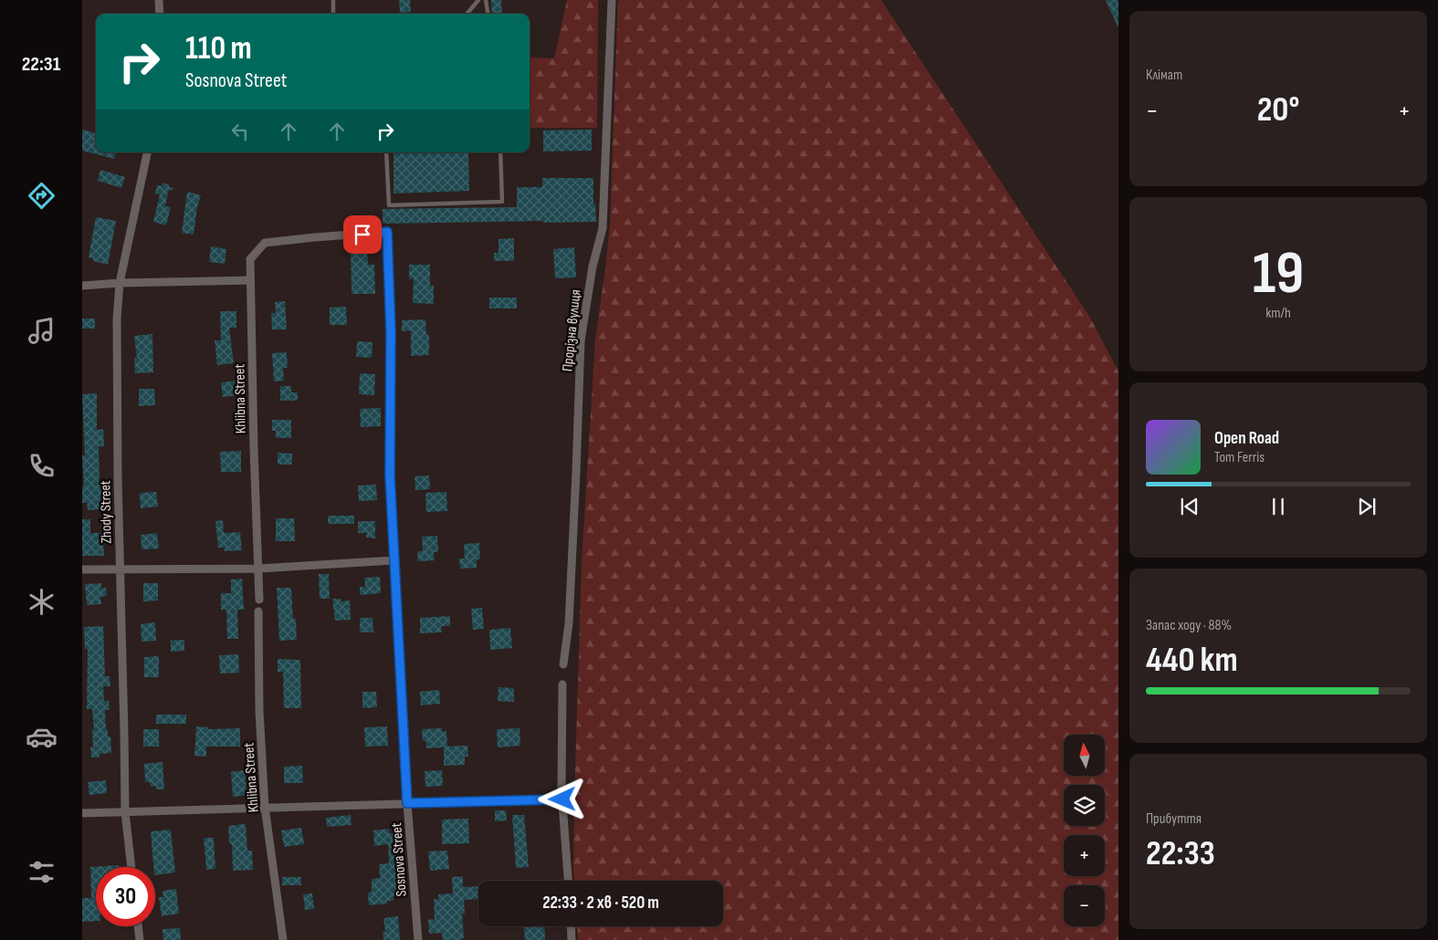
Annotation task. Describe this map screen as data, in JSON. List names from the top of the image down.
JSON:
{
  "streets": {
    "street": [
      "Прорізна вулиця",
      "Khlibna Street",
      "Zhody Street",
      "Sosnova Street"
    ]
  },
  "crossings": [
    ["Khlibna Street", "Sosnova Street"]
  ],
  "north": "top",
  "page": {
    "tabs": "22:31",
    "tile": [
      "Клімат",
      ["19", "km/h"],
      ["Запас ходу · 88%", "440 km"],
      ["Прибуття", "22:33"]
    ],
    "turn": ["110 m", "Sosnova Street"],
    "heat": ["−", "20°", "+"],
    "song": ["Open Road", "Tom Ferris"],
    "map_buttons": ["+", "−"],
    "limit": "30",
    "trip": "22:33 · 2 хв · 520 m"
  }
}
